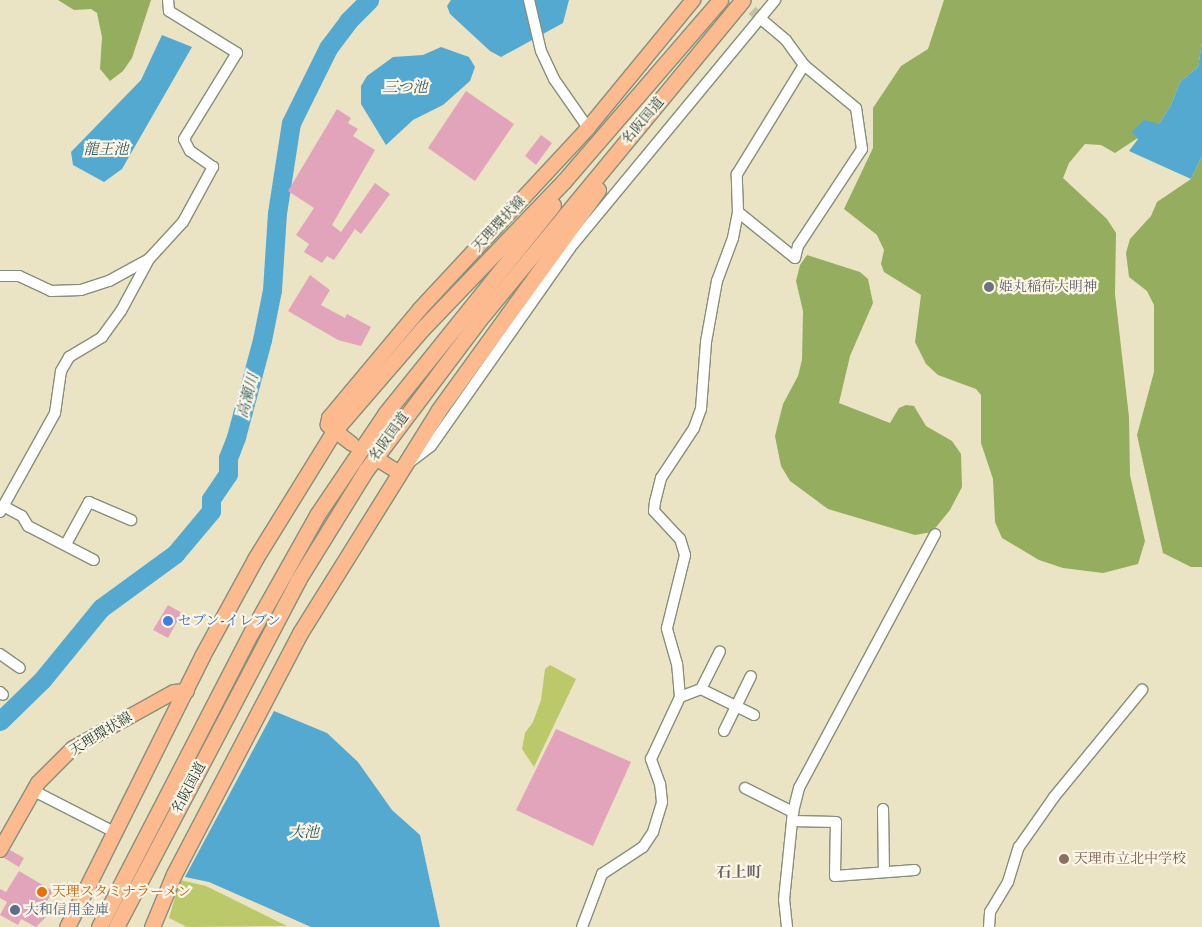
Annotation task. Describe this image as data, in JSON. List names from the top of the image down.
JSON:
{
  "streets": {
    "highway": ["名阪国道"],
    "main road": ["天理環状線"]
  },
  "districts": ["石上町"],
  "water": [
    "三つ池",
    "龍王池",
    "高瀬川",
    "大池"
  ],
  "places": [
    "姫丸稲荷大明神",
    "セブン-イレブン",
    "天理市立北中学校",
    "天理スタミナラーメン",
    "大和信用金庫"
  ]
}
